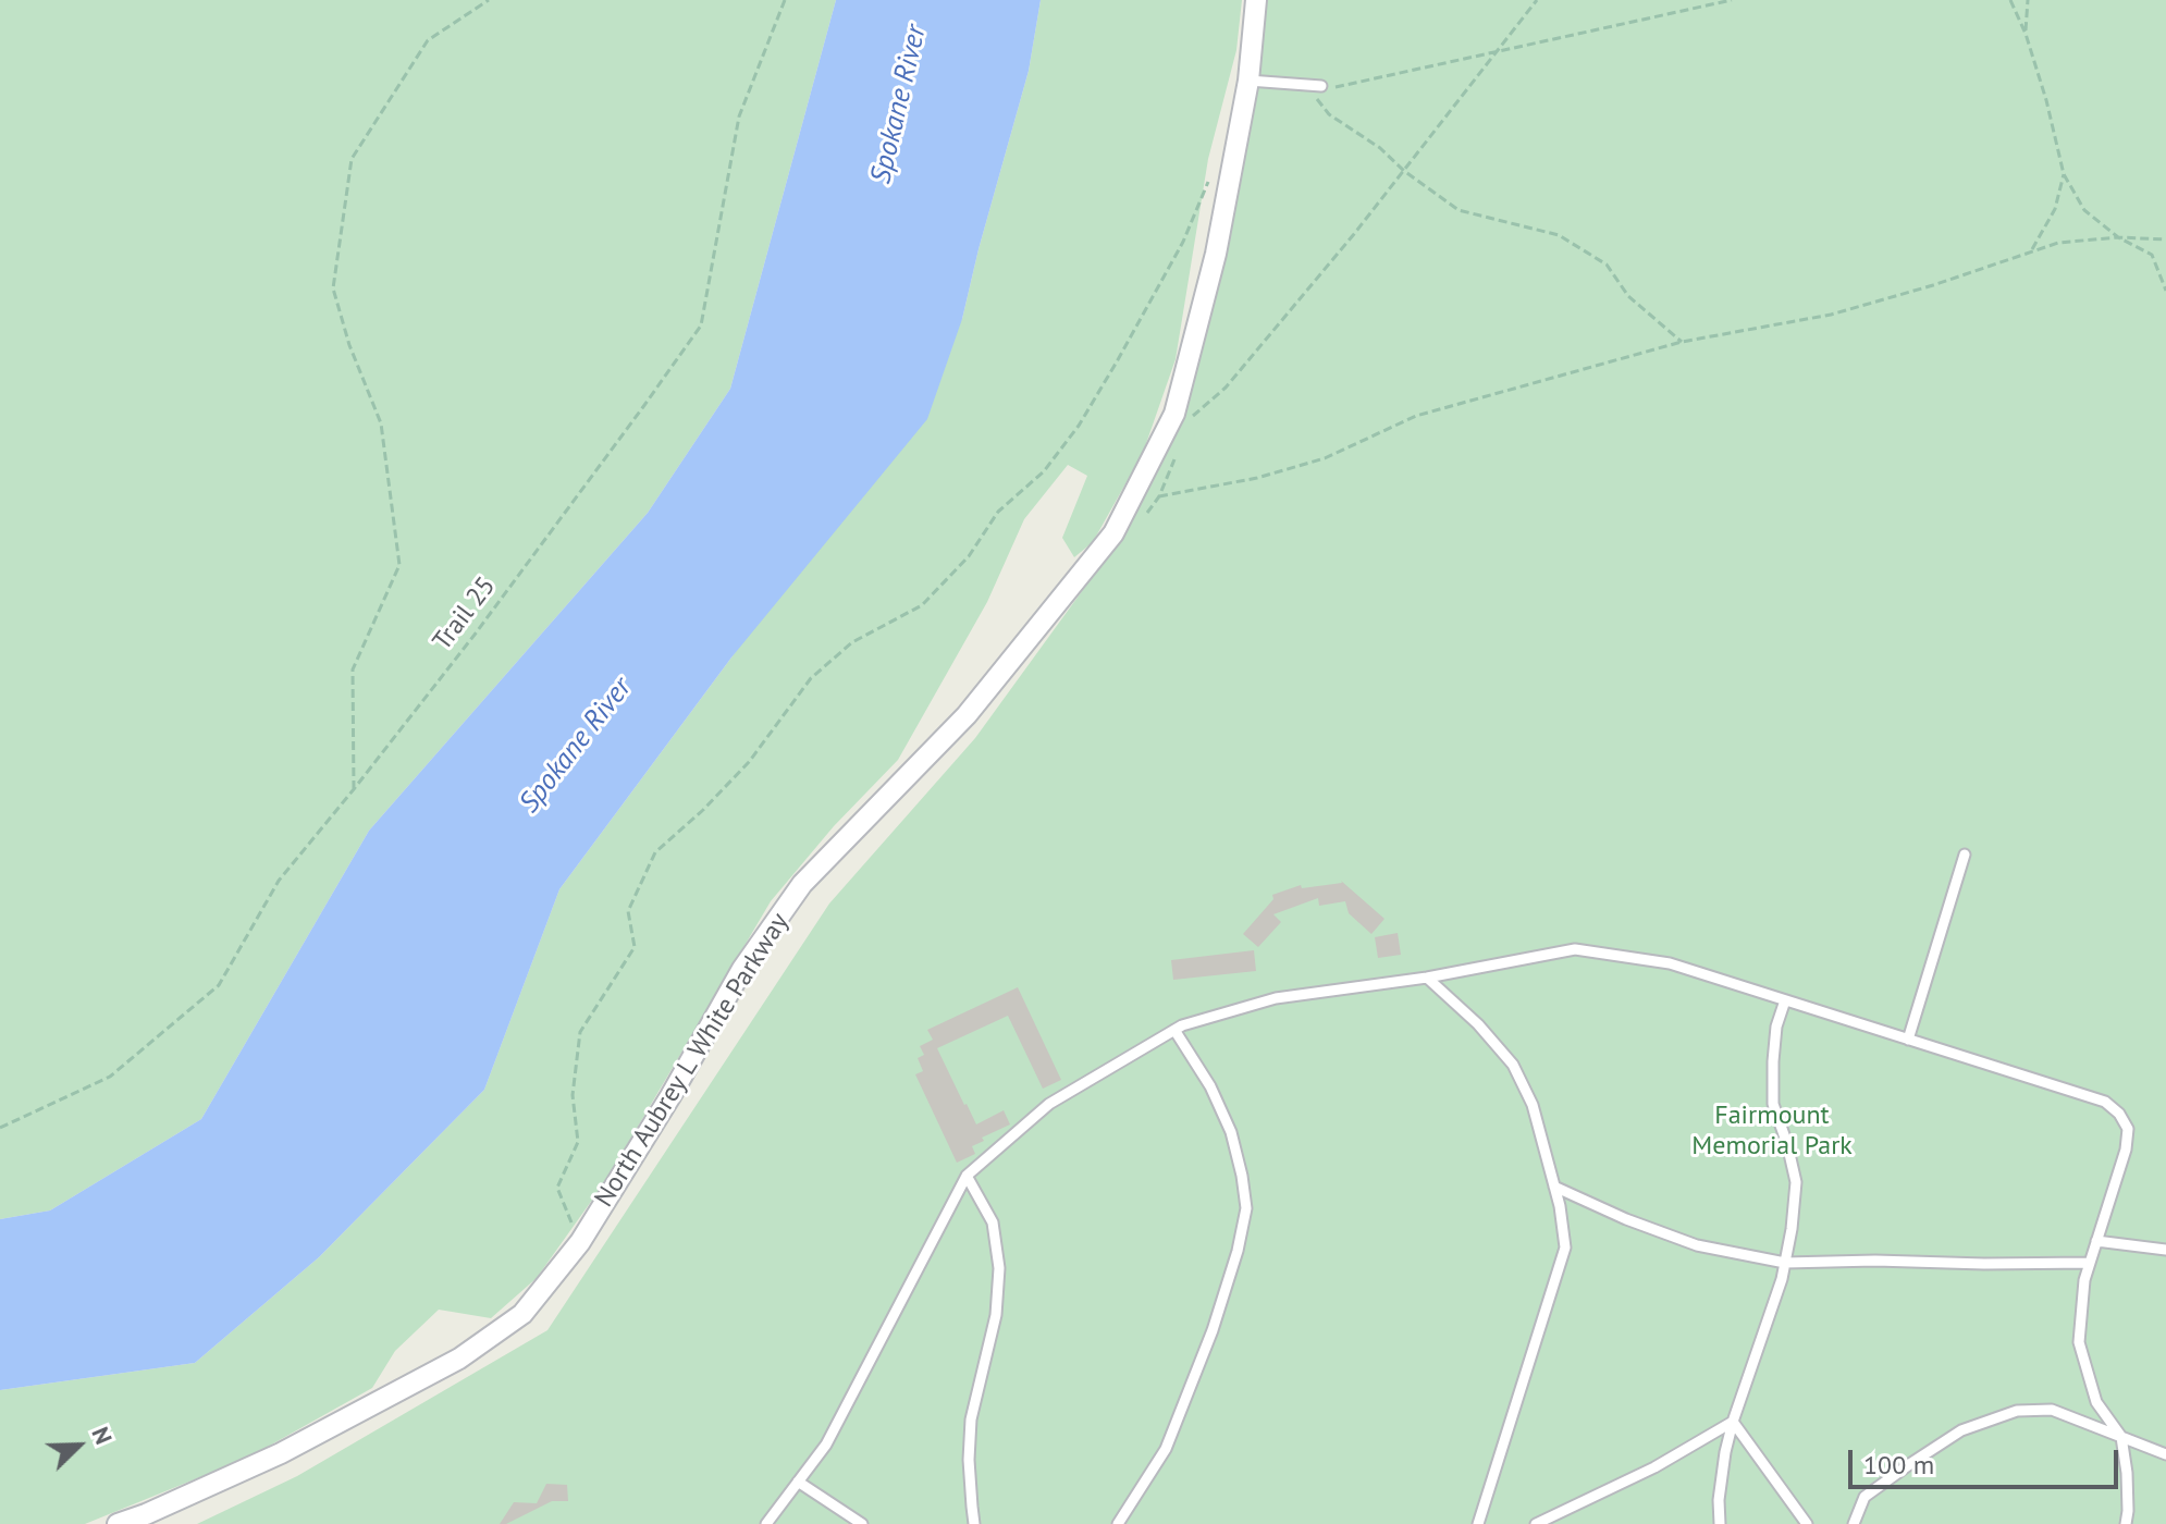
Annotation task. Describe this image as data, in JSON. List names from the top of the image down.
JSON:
{
  "streets": {
    "street": ["North Aubrey L White Parkway"],
    "path": ["Trail 25"]
  },
  "water": ["Spokane River"],
  "parks": ["Fairmount Memorial Park"],
  "scale_bar": "100 m",
  "north": "top right"
}
